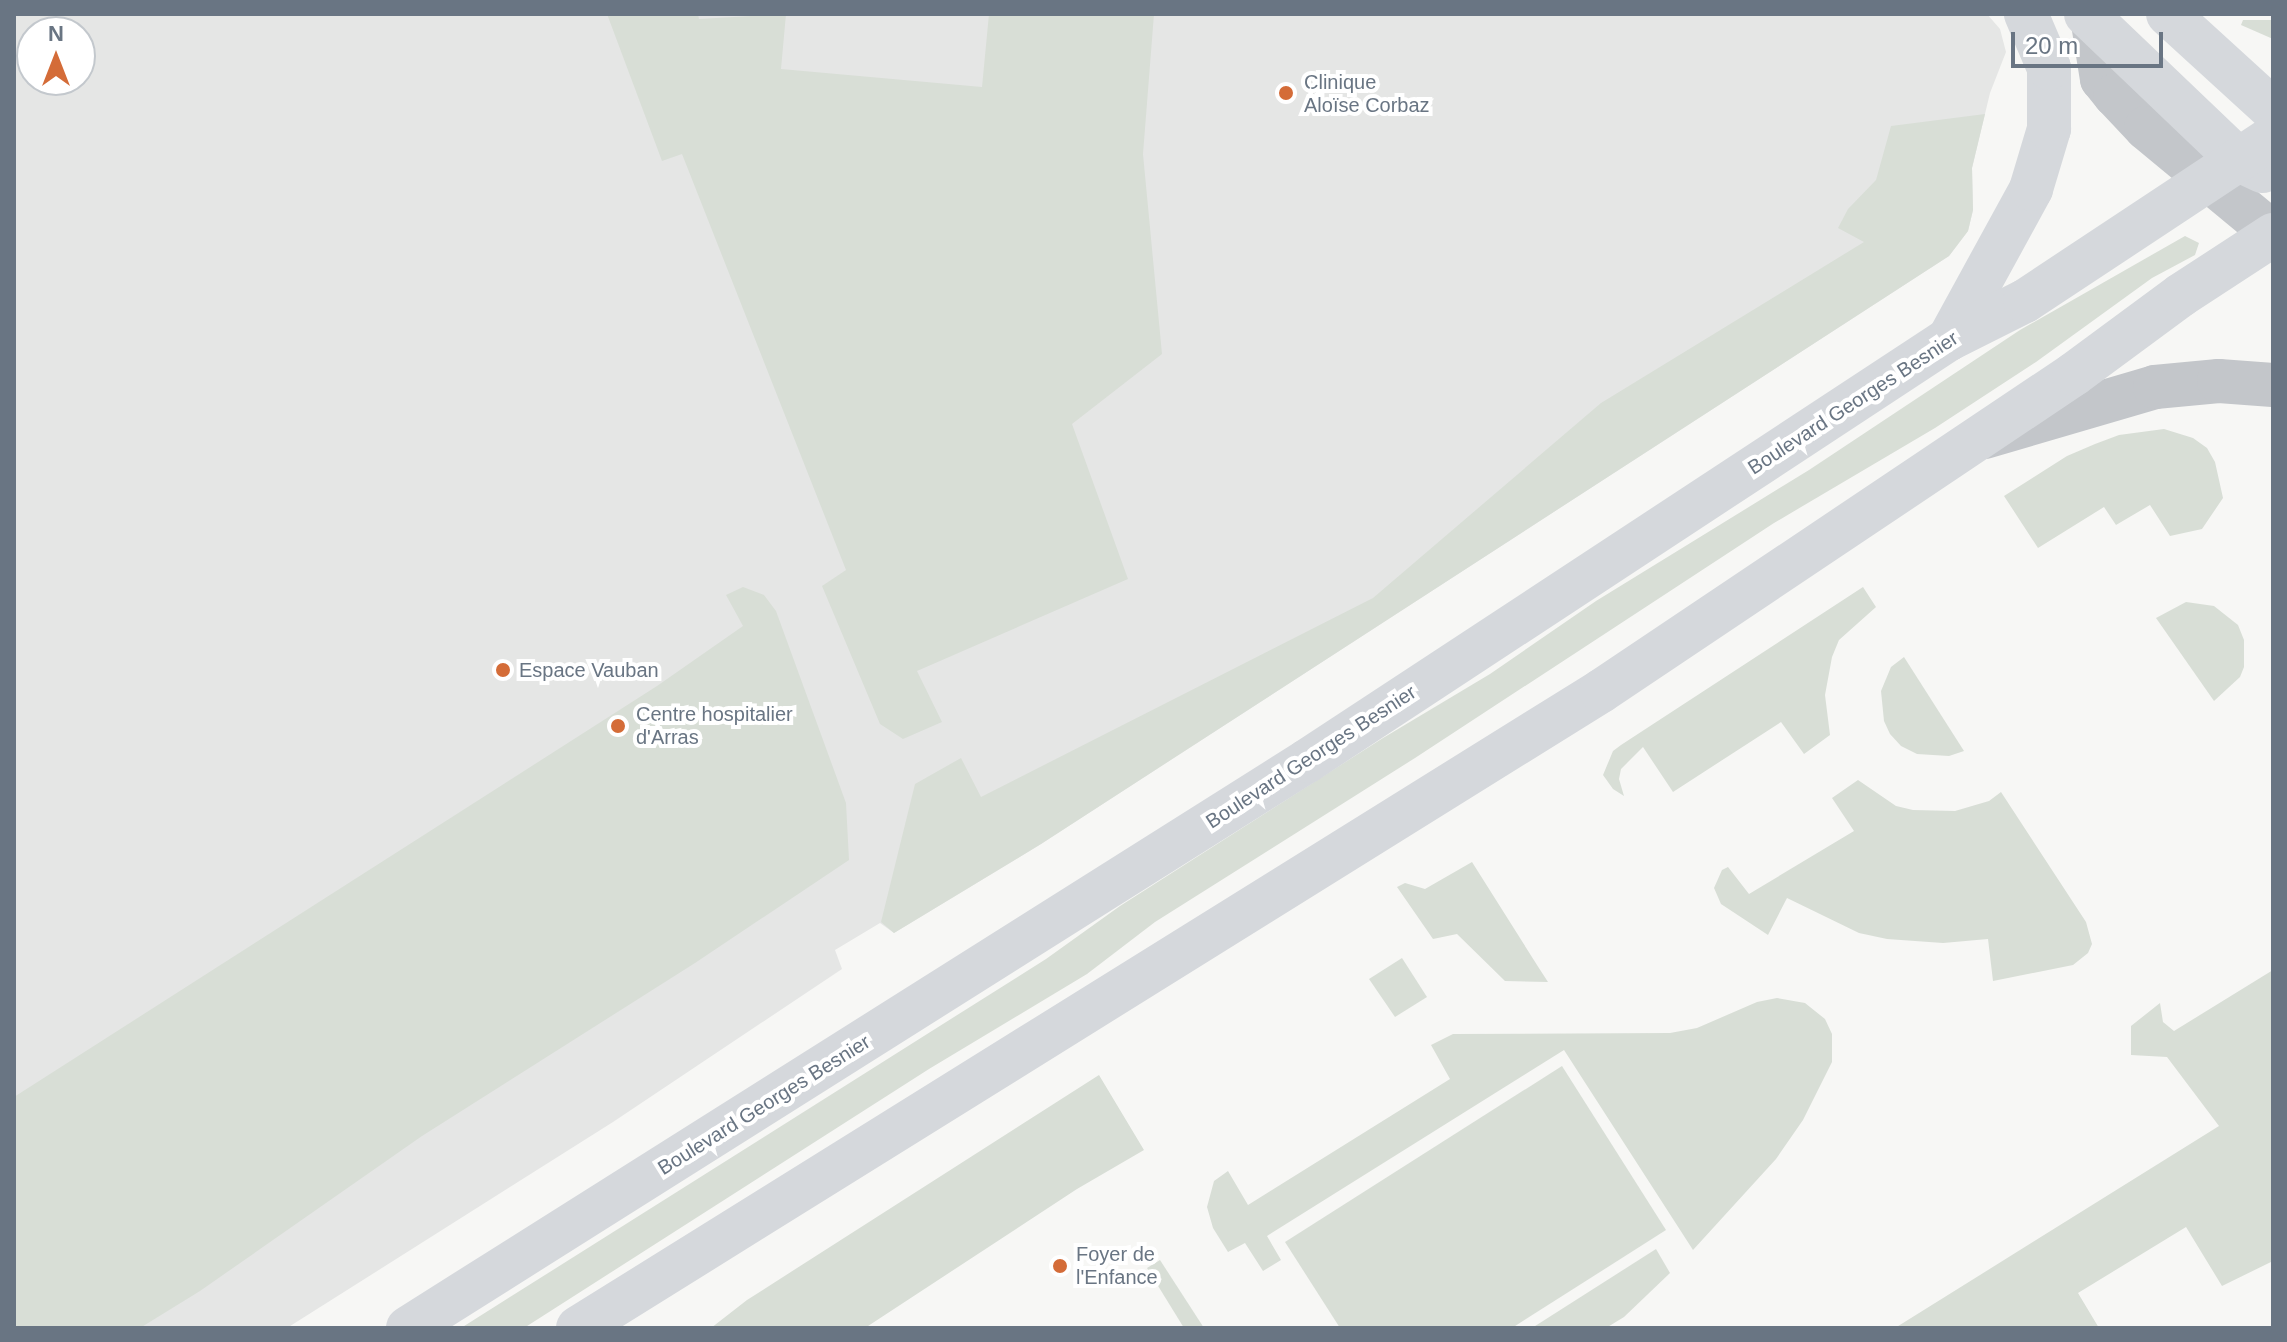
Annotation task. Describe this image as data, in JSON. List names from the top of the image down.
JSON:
{
  "streets": {
    "main road": ["Boulevard Georges Besnier"]
  },
  "places": [
    "Clinique Aloïse Corbaz",
    "Espace Vauban",
    "Centre hospitalier d'Arras",
    "Foyer de l'Enfance"
  ],
  "scale_bar": "20 m",
  "north": "top"
}
